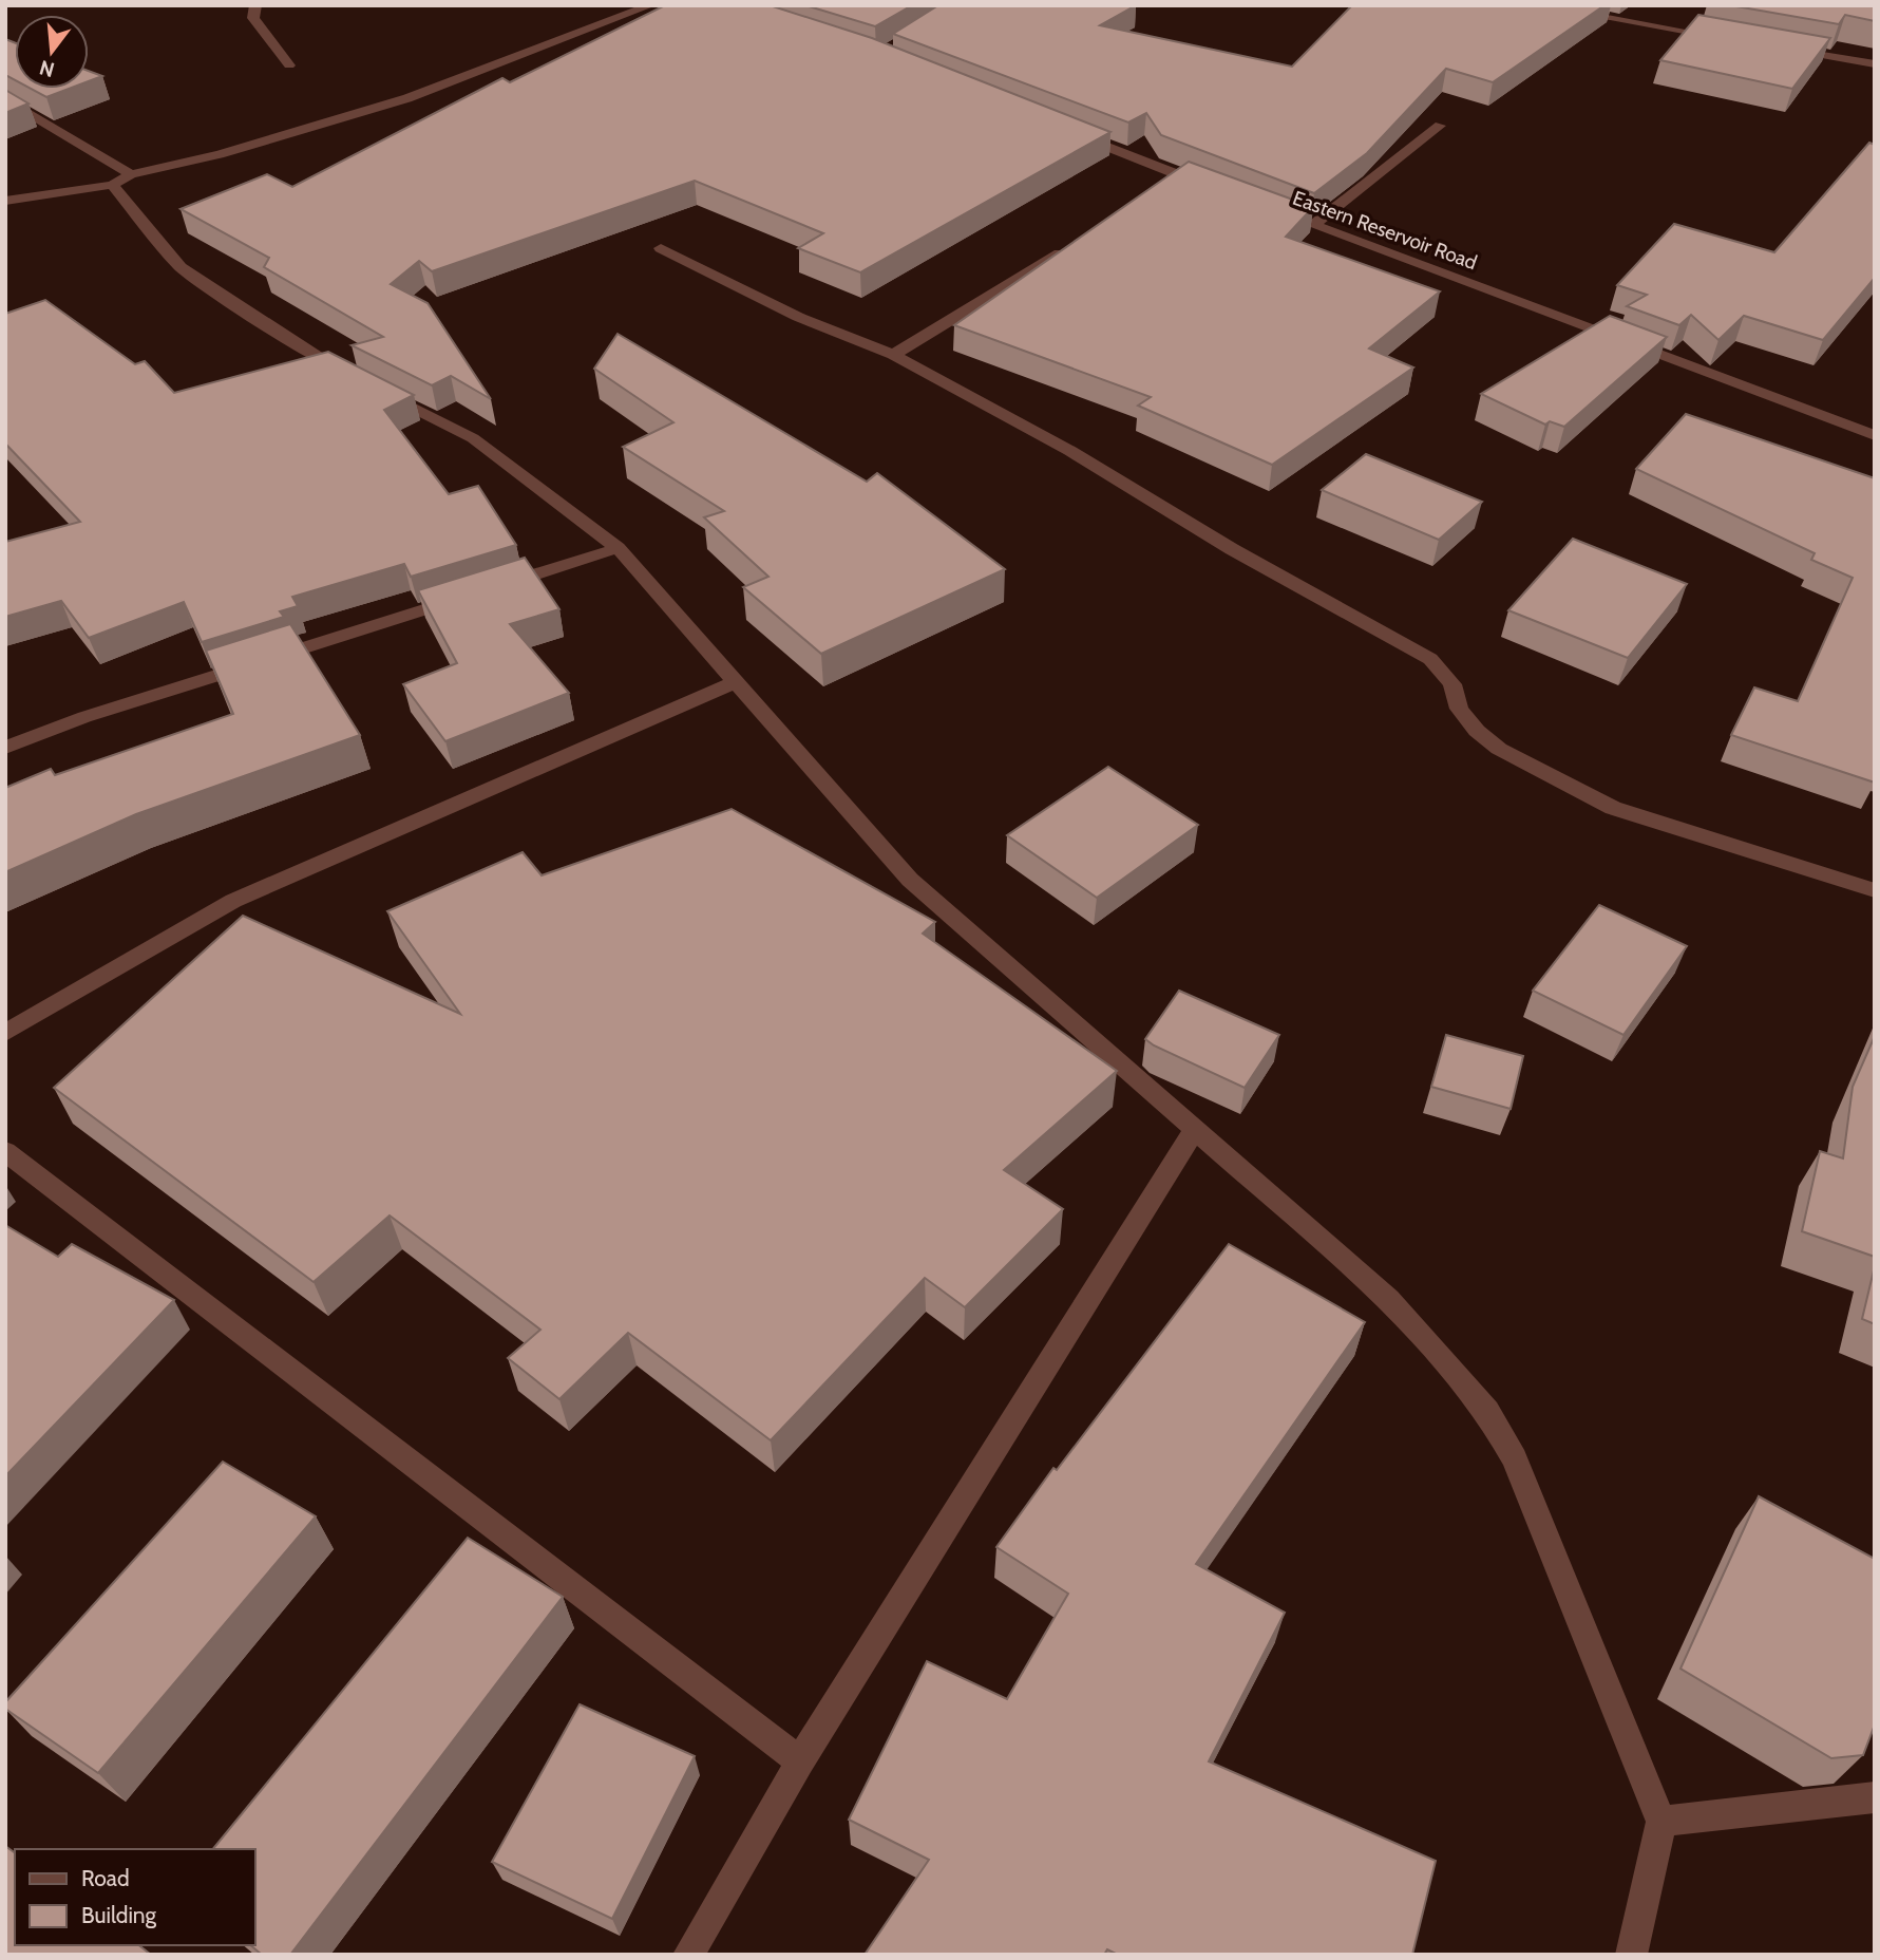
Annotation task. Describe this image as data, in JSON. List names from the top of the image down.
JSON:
{
  "streets": {
    "street": ["Eastern Reservoir Road"]
  },
  "legend": ["Road", "Building"],
  "north": "bottom"
}
